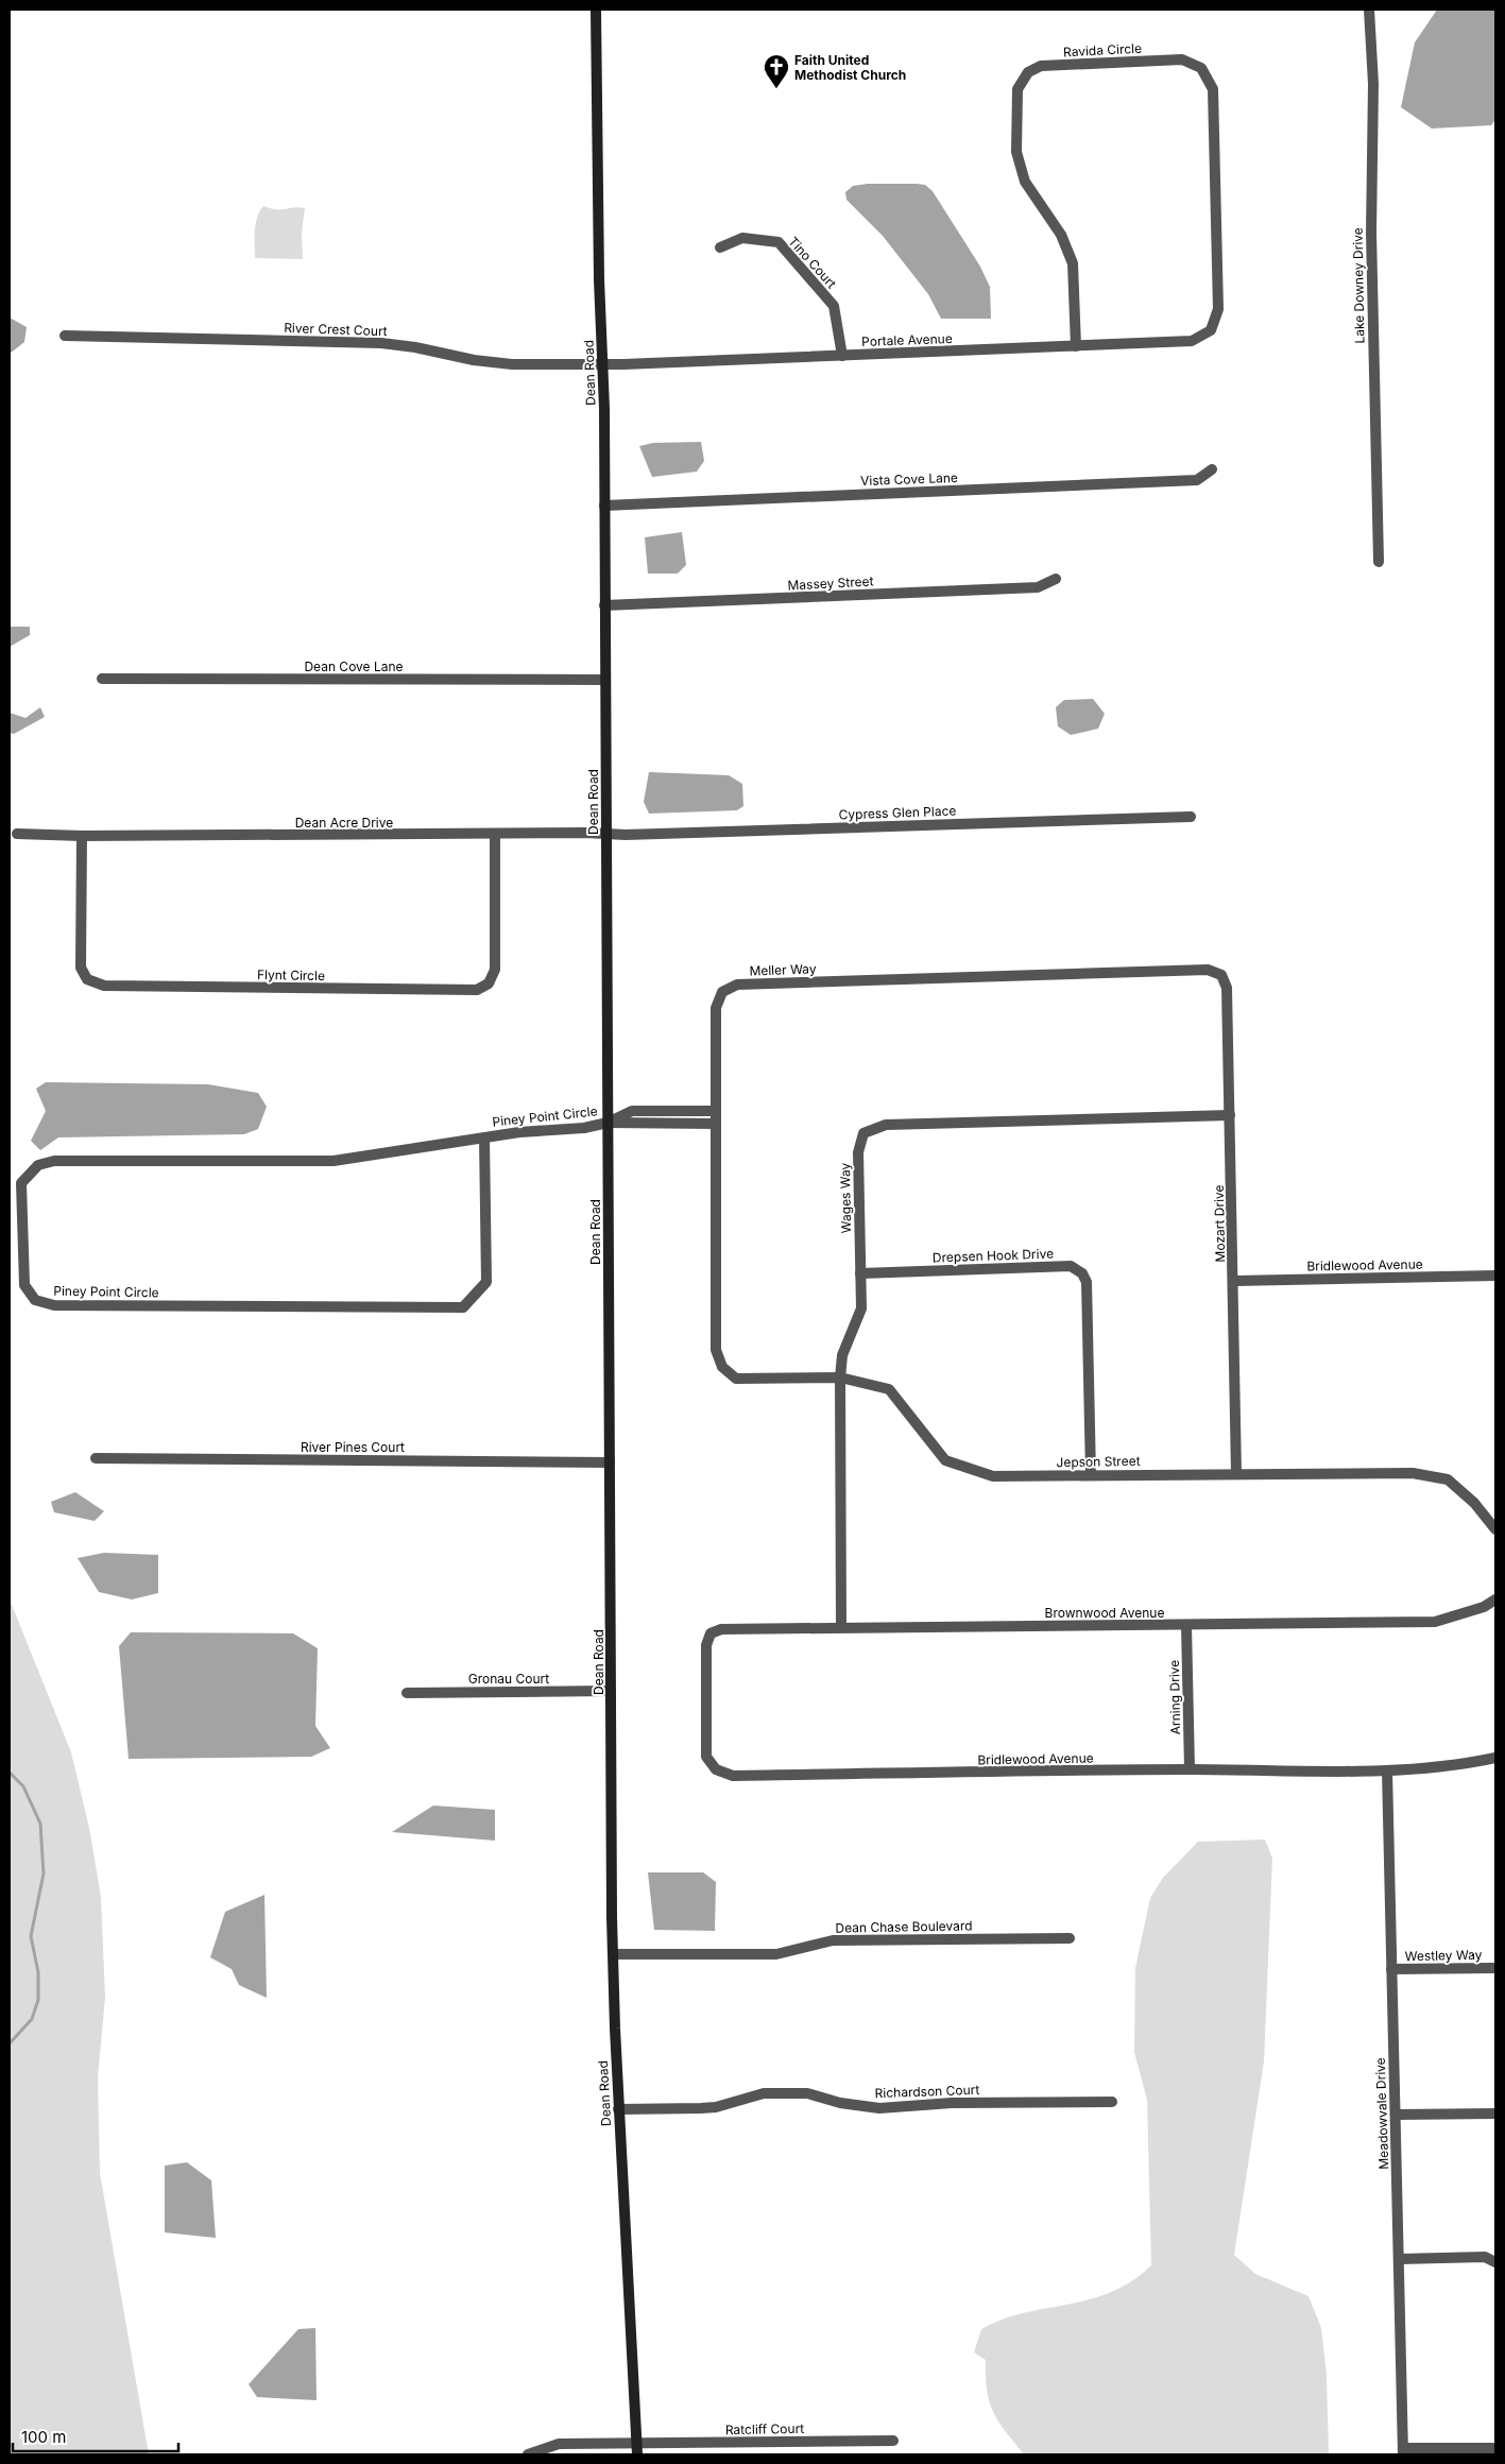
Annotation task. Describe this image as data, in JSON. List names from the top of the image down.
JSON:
{
  "streets": {
    "main road": ["Dean Road"],
    "street": [
      "Ravida Circle",
      "Tino Court",
      "Lake Downey Drive",
      "River Crest Court",
      "Portale Avenue",
      "Vista Cove Lane",
      "Massey Street",
      "Dean Cove Lane",
      "Cypress Glen Place",
      "Dean Acre Drive",
      "Meller Way",
      "Flynt Circle",
      "Piney Point Circle",
      "Wages Way",
      "Mozart Drive",
      "Drepsen Hook Drive",
      "Bridlewood Avenue",
      "River Pines Court",
      "Jepson Street",
      "Brownwood Avenue",
      "Gronau Court",
      "Arning Drive",
      "Dean Chase Boulevard",
      "Westley Way",
      "Richardson Court",
      "Meadowvale Drive",
      "Ratcliff Court"
    ]
  },
  "crossings": [
    ["Ravida Circle", "Portale Avenue"],
    ["Tino Court", "Portale Avenue"],
    ["River Crest Court", "Portale Avenue"],
    ["River Crest Court", "Dean Road"],
    ["Portale Avenue", "Dean Road"],
    ["Dean Road", "Vista Cove Lane"],
    ["Dean Road", "Massey Street"],
    ["Dean Road", "Dean Cove Lane"],
    ["Dean Road", "Cypress Glen Place"],
    ["Dean Road", "Dean Acre Drive"],
    ["Dean Road", "Piney Point Circle"],
    ["Dean Road", "River Pines Court"],
    ["Dean Road", "Gronau Court"],
    ["Dean Road", "Dean Chase Boulevard"],
    ["Dean Road", "Richardson Court"],
    ["Dean Road", "Ratcliff Court"],
    ["Cypress Glen Place", "Dean Acre Drive"],
    ["Dean Acre Drive", "Flynt Circle"],
    ["Meller Way", "Mozart Drive"],
    ["Meller Way", "Jepson Street"],
    ["Wages Way", "Mozart Drive"],
    ["Wages Way", "Drepsen Hook Drive"],
    ["Wages Way", "Jepson Street"],
    ["Wages Way", "Brownwood Avenue"],
    ["Mozart Drive", "Bridlewood Avenue"],
    ["Mozart Drive", "Jepson Street"],
    ["Drepsen Hook Drive", "Jepson Street"],
    ["Bridlewood Avenue", "Brownwood Avenue"],
    ["Bridlewood Avenue", "Arning Drive"],
    ["Bridlewood Avenue", "Meadowvale Drive"],
    ["Brownwood Avenue", "Arning Drive"],
    ["Westley Way", "Meadowvale Drive"]
  ],
  "places": {
    "church": ["Faith United Methodist Church"]
  },
  "scale_bar": "100 m"
}
